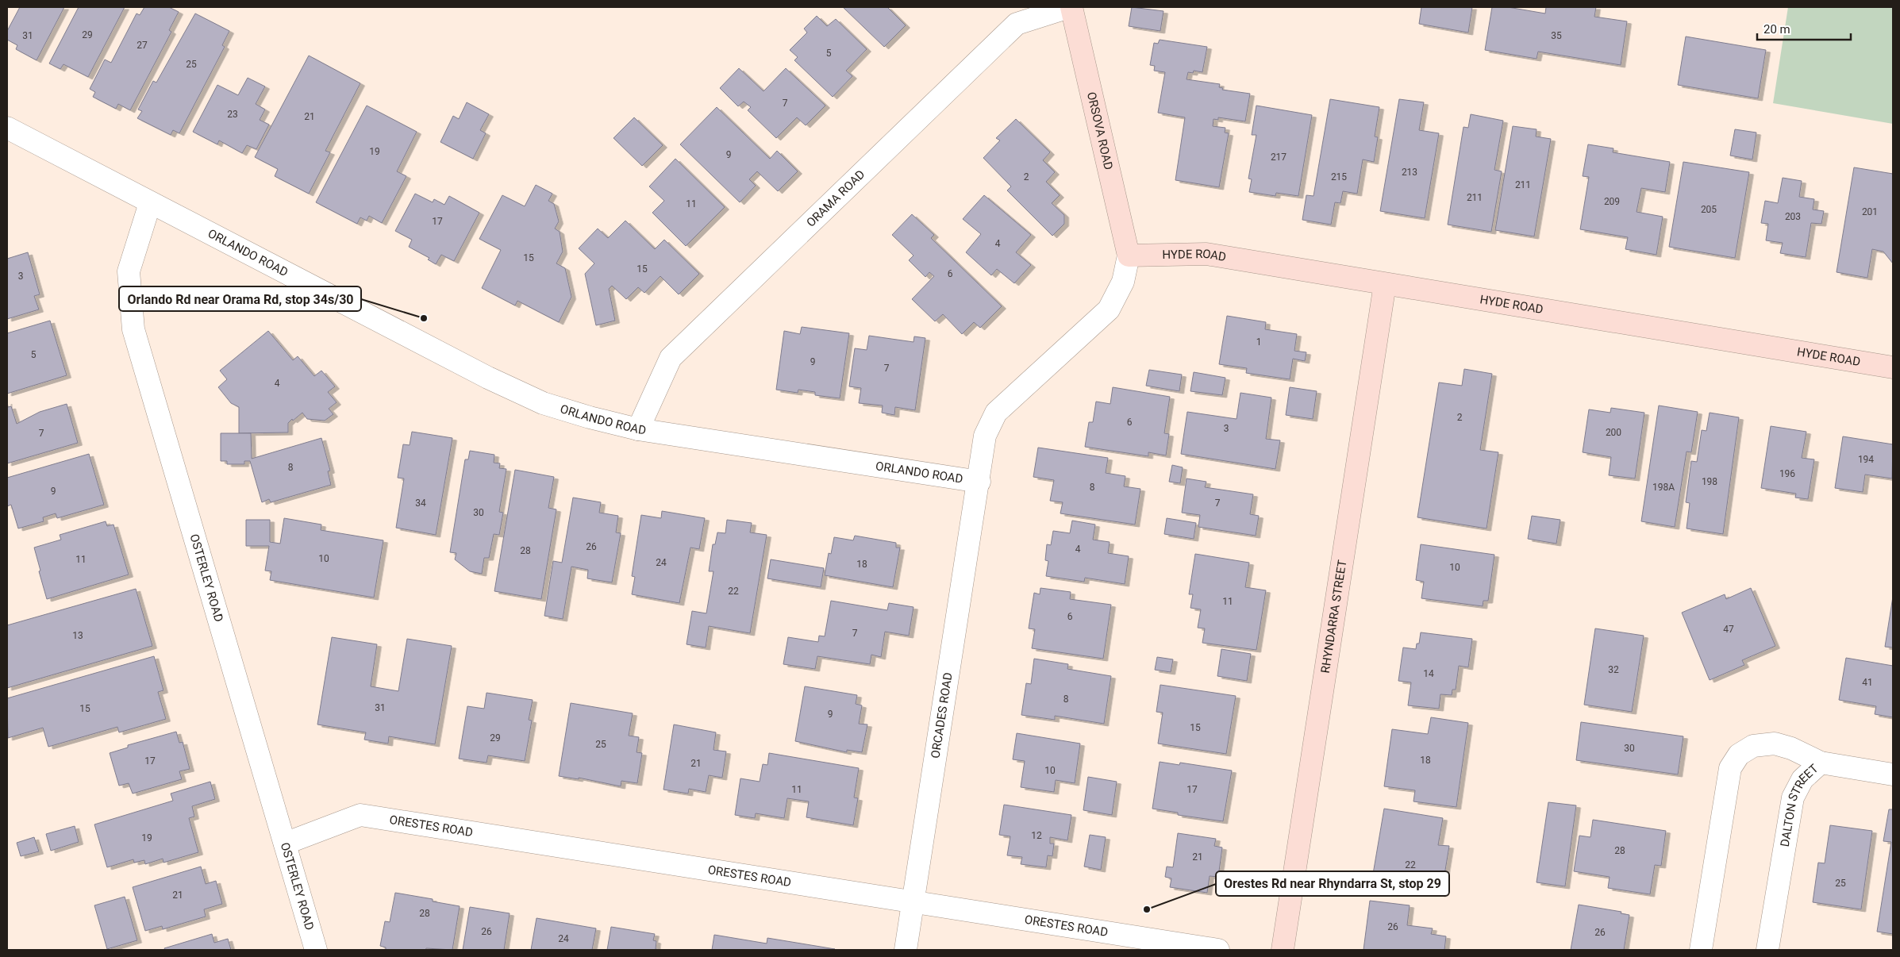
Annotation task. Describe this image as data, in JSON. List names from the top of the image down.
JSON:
{
  "streets": {
    "street": [
      "ORSOVA ROAD",
      "ORAMA ROAD",
      "ORLANDO ROAD",
      "HYDE ROAD",
      "OSTERLEY ROAD",
      "RHYNDARRA STREET",
      "ORCADES ROAD",
      "DALTON STREET",
      "ORESTES ROAD"
    ]
  },
  "crossings": [
    ["ORSOVA ROAD", "ORAMA ROAD"],
    ["ORSOVA ROAD", "ORLANDO ROAD"],
    ["ORSOVA ROAD", "HYDE ROAD"],
    ["ORAMA ROAD", "ORLANDO ROAD"],
    ["ORLANDO ROAD", "HYDE ROAD"],
    ["ORLANDO ROAD", "OSTERLEY ROAD"],
    ["ORLANDO ROAD", "ORCADES ROAD"],
    ["HYDE ROAD", "RHYNDARRA STREET"],
    ["OSTERLEY ROAD", "ORESTES ROAD"],
    ["ORCADES ROAD", "ORESTES ROAD"]
  ],
  "places": ["Orlando Rd near Orama Rd, stop 34s/30", "Orestes Rd near Rhyndarra St, stop 29"],
  "house_numbers": [
    "29",
    "31",
    "35",
    "27",
    "5",
    "25",
    "7",
    "23",
    "21",
    "19",
    "9",
    "217",
    "213",
    "2",
    "215",
    "211",
    "211",
    "209",
    "11",
    "205",
    "201",
    "203",
    "17",
    "4",
    "15",
    "15",
    "6",
    "3",
    "1",
    "5",
    "9",
    "7",
    "4",
    "2",
    "6",
    "3",
    "200",
    "7",
    "194",
    "8",
    "196",
    "198",
    "8",
    "198A",
    "9",
    "34",
    "7",
    "30",
    "26",
    "4",
    "28",
    "10",
    "11",
    "24",
    "18",
    "10",
    "22",
    "11",
    "6",
    "47",
    "7",
    "13",
    "32",
    "14",
    "41",
    "8",
    "31",
    "15",
    "9",
    "15",
    "29",
    "25",
    "30",
    "18",
    "17",
    "21",
    "10",
    "11",
    "17",
    "12",
    "19",
    "28",
    "21",
    "22",
    "25",
    "21",
    "28",
    "26",
    "26",
    "26",
    "24"
  ],
  "scale_bar": "20 m"
}
